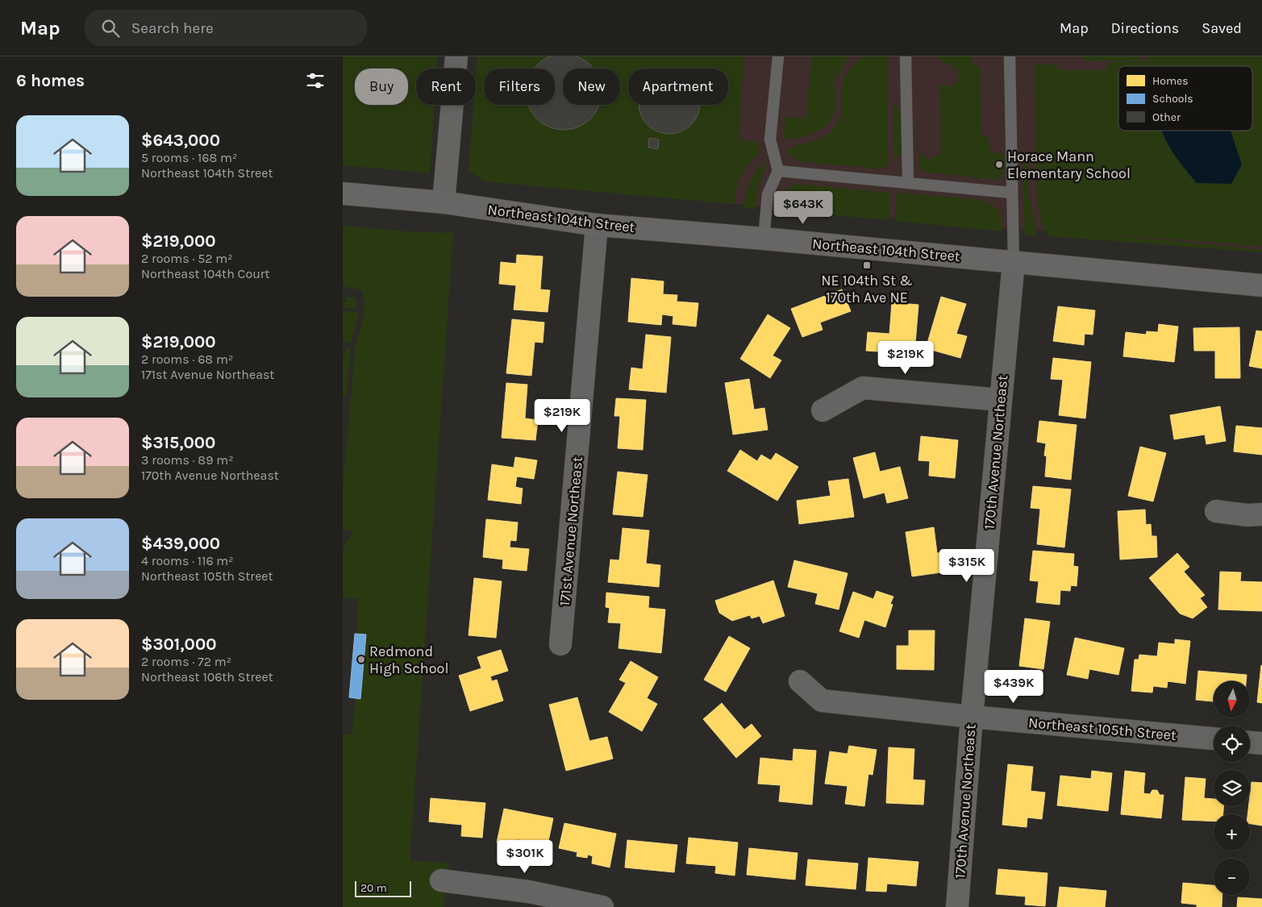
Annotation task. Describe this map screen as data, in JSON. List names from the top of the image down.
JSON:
{
  "streets": {
    "street": [
      "Northeast 104th Street",
      "170th Avenue Northeast",
      "171st Avenue Northeast",
      "Northeast 105th Street"
    ]
  },
  "crossings": [
    ["Northeast 104th Street", "170th Avenue Northeast"],
    ["Northeast 104th Street", "171st Avenue Northeast"],
    ["170th Avenue Northeast", "Northeast 105th Street"]
  ],
  "places": {
    "other": ["Horace Mann Elementary School", "Redmond High School"],
    "transit": ["NE 104th St & 170th Ave NE"]
  },
  "legend": ["Homes", "Schools", "Other"],
  "scale_bar": "20 m",
  "north": "bottom",
  "page": {
    "header": "Map",
    "search": "Search here",
    "nav": ["Map", "Directions", "Saved"],
    "heading": "6 homes",
    "chip": [
      "Buy",
      "Rent",
      "Filters",
      "New",
      "Apartment"
    ],
    "list": [
      {
        "name": "$643,000",
        "note": "5 rooms · 168 m² · Northeast 104th Street"
      },
      {
        "name": "$219,000",
        "note": "2 rooms · 52 m² · Northeast 104th Court"
      },
      {
        "name": "$219,000",
        "note": "2 rooms · 68 m² · 171st Avenue Northeast"
      },
      {
        "name": "$315,000",
        "note": "3 rooms · 89 m² · 170th Avenue Northeast"
      },
      {
        "name": "$439,000",
        "note": "4 rooms · 116 m² · Northeast 105th Street"
      },
      {
        "name": "$301,000",
        "note": "2 rooms · 72 m² · Northeast 106th Street"
      }
    ],
    "price": [
      "$643K",
      "$219K",
      "$219K",
      "$315K",
      "$439K",
      "$301K"
    ],
    "map_buttons": ["+", "−"],
    "scale": "20 m"
  }
}
